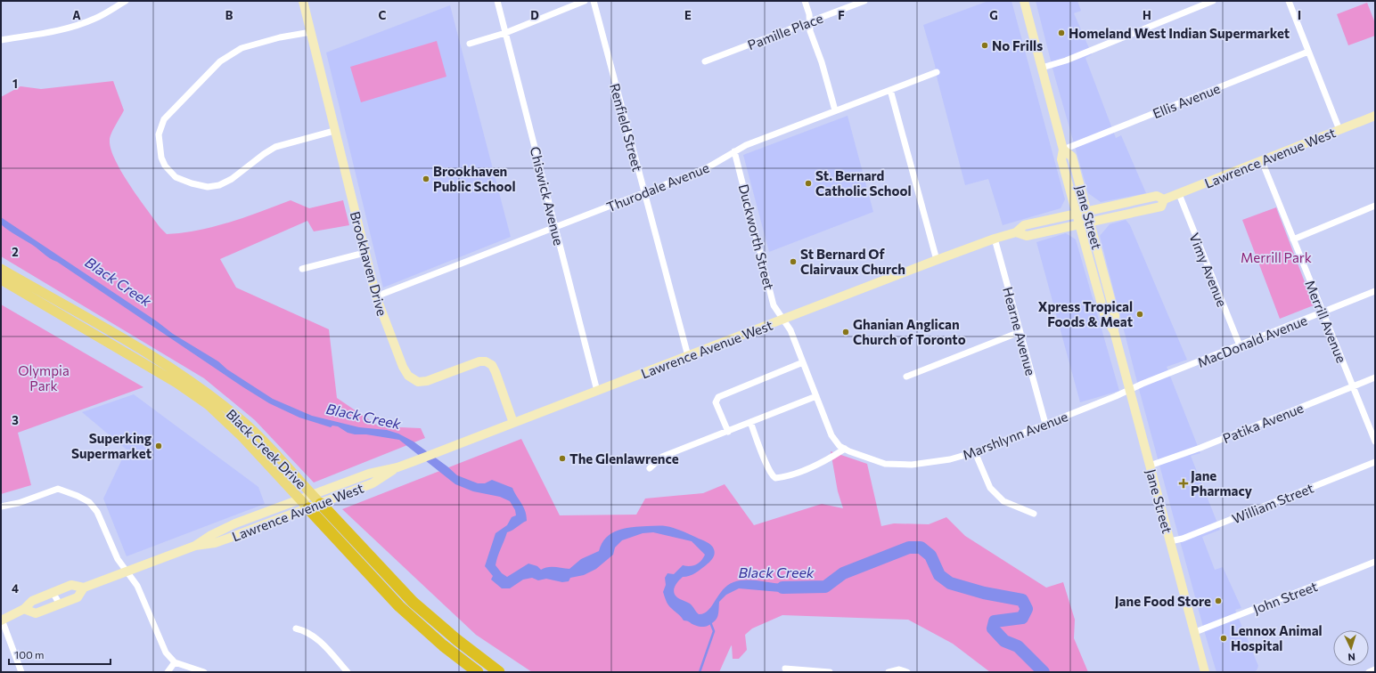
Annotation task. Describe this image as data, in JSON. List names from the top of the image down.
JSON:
{
  "streets": {
    "highway": ["Black Creek Drive"],
    "main road": ["Lawrence Avenue West", "Jane Street", "Brookhaven Drive"],
    "street": [
      "Pamille Place",
      "Ellis Avenue",
      "Renfield Street",
      "Thurodale Avenue",
      "Chiswick Avenue",
      "Duckworth Street",
      "Vimy Avenue",
      "Merrill Avenue",
      "Hearne Avenue",
      "MacDonald Avenue",
      "Patika Avenue",
      "Marshlynn Avenue",
      "William Street",
      "John Street"
    ]
  },
  "crossings": [
    ["Ellis Avenue", "Jane Street"],
    ["Renfield Street", "Lawrence Avenue West"],
    ["Renfield Street", "Thurodale Avenue"],
    ["Lawrence Avenue West", "Chiswick Avenue"],
    ["Lawrence Avenue West", "Jane Street"],
    ["Lawrence Avenue West", "Duckworth Street"],
    ["Lawrence Avenue West", "Brookhaven Drive"],
    ["Lawrence Avenue West", "Vimy Avenue"],
    ["Lawrence Avenue West", "Merrill Avenue"],
    ["Lawrence Avenue West", "Hearne Avenue"],
    ["Lawrence Avenue West", "Black Creek Drive"],
    ["Thurodale Avenue", "Chiswick Avenue"],
    ["Thurodale Avenue", "Duckworth Street"],
    ["Thurodale Avenue", "Brookhaven Drive"],
    ["Jane Street", "MacDonald Avenue"],
    ["Jane Street", "Patika Avenue"],
    ["Jane Street", "Marshlynn Avenue"],
    ["Jane Street", "William Street"],
    ["Jane Street", "John Street"],
    ["Duckworth Street", "Marshlynn Avenue"],
    ["Vimy Avenue", "MacDonald Avenue"],
    ["Merrill Avenue", "MacDonald Avenue"],
    ["Merrill Avenue", "Patika Avenue"],
    ["Hearne Avenue", "Marshlynn Avenue"],
    ["MacDonald Avenue", "Marshlynn Avenue"]
  ],
  "water": ["Black Creek"],
  "parks": ["Merrill Park", "Olympia Park"],
  "places": {
    "other": [
      "Homeland West Indian Supermarket",
      "No Frills",
      "Brookhaven Public School",
      "St. Bernard Catholic School",
      "St Bernard Of Clairvaux Church",
      "Xpress Tropical Foods & Meat",
      "Ghanian Anglican Church of Toronto",
      "Superking Supermarket",
      "The Glenlawrence",
      "Jane Food Store",
      "Lennox Animal Hospital"
    ],
    "health": ["Jane Pharmacy"]
  },
  "scale_bar": "100 m",
  "north": "bottom",
  "grid": {
    "columns": [
      "A",
      "B",
      "C",
      "D",
      "E",
      "F",
      "G",
      "H",
      "I"
    ],
    "rows": [
      "1",
      "2",
      "3",
      "4"
    ]
  }
}
